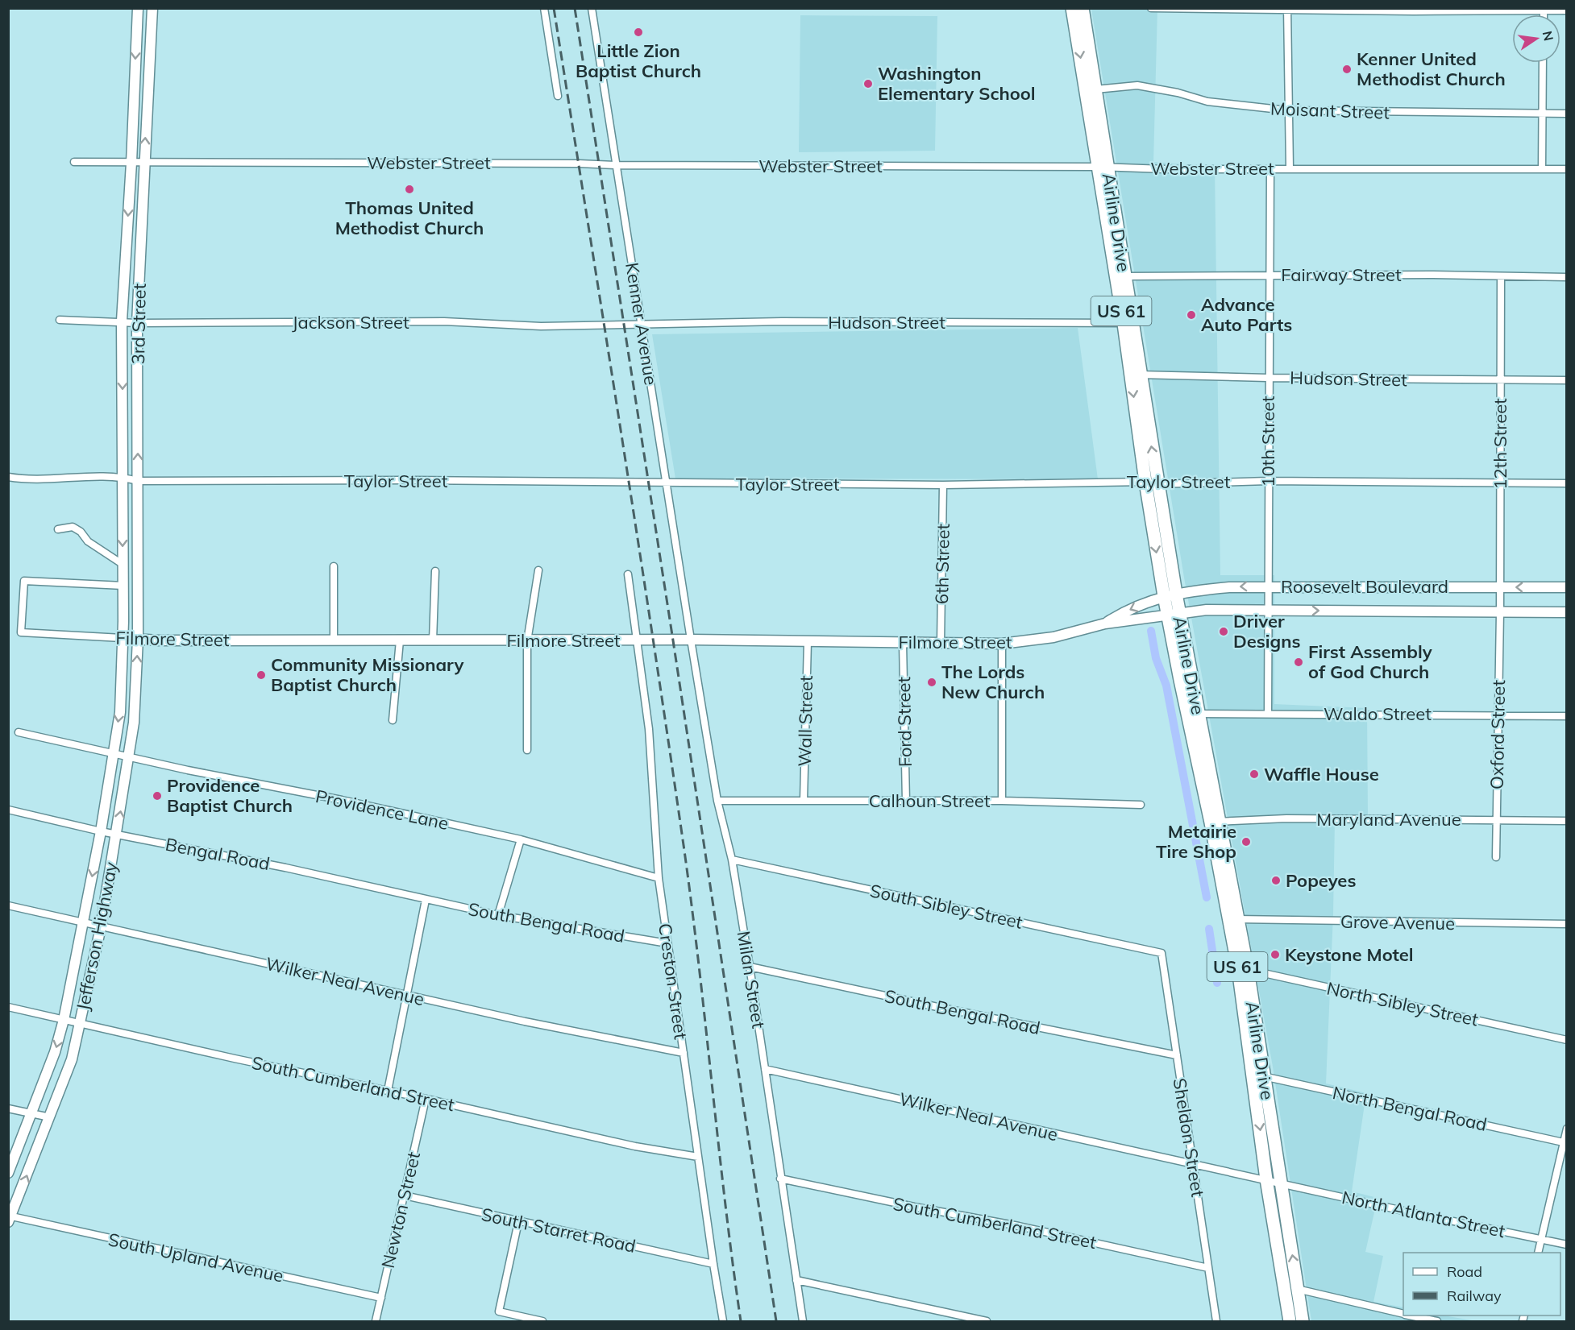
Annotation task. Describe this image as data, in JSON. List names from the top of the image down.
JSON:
{
  "streets": {
    "highway": ["Airline Drive", "US 61"],
    "main road": [
      "3rd Street",
      "Roosevelt Boulevard",
      "Filmore Street",
      "Jefferson Highway"
    ],
    "street": [
      "Moisant Street",
      "Webster Street",
      "Fairway Street",
      "Jackson Street",
      "Hudson Street",
      "Kenner Avenue",
      "10th Street",
      "12th Street",
      "Taylor Street",
      "6th Street",
      "Waldo Street",
      "Wall Street",
      "Ford Street",
      "Oxford Street",
      "Calhoun Street",
      "Providence Lane",
      "Maryland Avenue",
      "Bengal Road",
      "South Sibley Street",
      "South Bengal Road",
      "Grove Avenue",
      "Milan Street",
      "Wilker Neal Avenue",
      "Creston Street",
      "North Sibley Street",
      "South Cumberland Street",
      "North Bengal Road",
      "Sheldon Street",
      "Newton Street",
      "North Atlanta Street",
      "South Starret Road",
      "South Upland Avenue"
    ]
  },
  "crossings": [
    ["Moisant Street", "Airline Drive"],
    ["Webster Street", "Airline Drive"],
    ["Webster Street", "3rd Street"],
    ["Webster Street", "Kenner Avenue"],
    ["Webster Street", "10th Street"],
    ["Airline Drive", "Fairway Street"],
    ["Airline Drive", "Hudson Street"],
    ["Airline Drive", "Taylor Street"],
    ["Airline Drive", "Roosevelt Boulevard"],
    ["Airline Drive", "Filmore Street"],
    ["Airline Drive", "Waldo Street"],
    ["Airline Drive", "Maryland Avenue"],
    ["Airline Drive", "Grove Avenue"],
    ["Airline Drive", "Wilker Neal Avenue"],
    ["Airline Drive", "North Sibley Street"],
    ["Airline Drive", "North Bengal Road"],
    ["Airline Drive", "North Atlanta Street"],
    ["Fairway Street", "10th Street"],
    ["Fairway Street", "12th Street"],
    ["Jackson Street", "Hudson Street"],
    ["Jackson Street", "3rd Street"],
    ["Jackson Street", "Kenner Avenue"],
    ["Hudson Street", "Kenner Avenue"],
    ["Hudson Street", "10th Street"],
    ["Hudson Street", "12th Street"],
    ["3rd Street", "Taylor Street"],
    ["3rd Street", "Filmore Street"],
    ["3rd Street", "Jefferson Highway"],
    ["Kenner Avenue", "Taylor Street"],
    ["Kenner Avenue", "Filmore Street"],
    ["Kenner Avenue", "Milan Street"],
    ["10th Street", "Taylor Street"],
    ["10th Street", "Roosevelt Boulevard"],
    ["10th Street", "Waldo Street"],
    ["12th Street", "Taylor Street"],
    ["12th Street", "Roosevelt Boulevard"],
    ["12th Street", "Oxford Street"],
    ["Taylor Street", "6th Street"],
    ["6th Street", "Filmore Street"],
    ["Roosevelt Boulevard", "Filmore Street"],
    ["Roosevelt Boulevard", "Oxford Street"],
    ["Filmore Street", "Wall Street"],
    ["Filmore Street", "Ford Street"],
    ["Filmore Street", "Jefferson Highway"],
    ["Filmore Street", "Milan Street"],
    ["Filmore Street", "Creston Street"],
    ["Waldo Street", "Oxford Street"],
    ["Wall Street", "Calhoun Street"],
    ["Ford Street", "Calhoun Street"],
    ["Oxford Street", "Maryland Avenue"],
    ["Calhoun Street", "Milan Street"],
    ["Providence Lane", "Jefferson Highway"],
    ["Providence Lane", "Creston Street"],
    ["Bengal Road", "South Bengal Road"],
    ["Bengal Road", "Jefferson Highway"],
    ["South Sibley Street", "Milan Street"],
    ["South Sibley Street", "Sheldon Street"],
    ["South Bengal Road", "Milan Street"],
    ["South Bengal Road", "Creston Street"],
    ["South Bengal Road", "Sheldon Street"],
    ["Jefferson Highway", "Wilker Neal Avenue"],
    ["Jefferson Highway", "South Cumberland Street"],
    ["Jefferson Highway", "South Upland Avenue"],
    ["Milan Street", "Wilker Neal Avenue"],
    ["Milan Street", "South Cumberland Street"],
    ["Wilker Neal Avenue", "Creston Street"],
    ["Wilker Neal Avenue", "Sheldon Street"],
    ["Wilker Neal Avenue", "North Atlanta Street"],
    ["Creston Street", "South Cumberland Street"],
    ["Creston Street", "South Starret Road"],
    ["South Cumberland Street", "Sheldon Street"],
    ["South Cumberland Street", "Newton Street"],
    ["Newton Street", "South Starret Road"],
    ["Newton Street", "South Upland Avenue"]
  ],
  "places": [
    "Little Zion Baptist Church",
    "Kenner United Methodist Church",
    "Washington Elementary School",
    "Thomas United Methodist Church",
    "Advance Auto Parts",
    "Driver Designs",
    "First Assembly of God Church",
    "Community Missionary Baptist Church",
    "The Lords New Church",
    "Waffle House",
    "Providence Baptist Church",
    "Metairie Tire Shop",
    "Popeyes",
    "Keystone Motel"
  ],
  "legend": ["Road", "Railway"],
  "north": "right"
}
